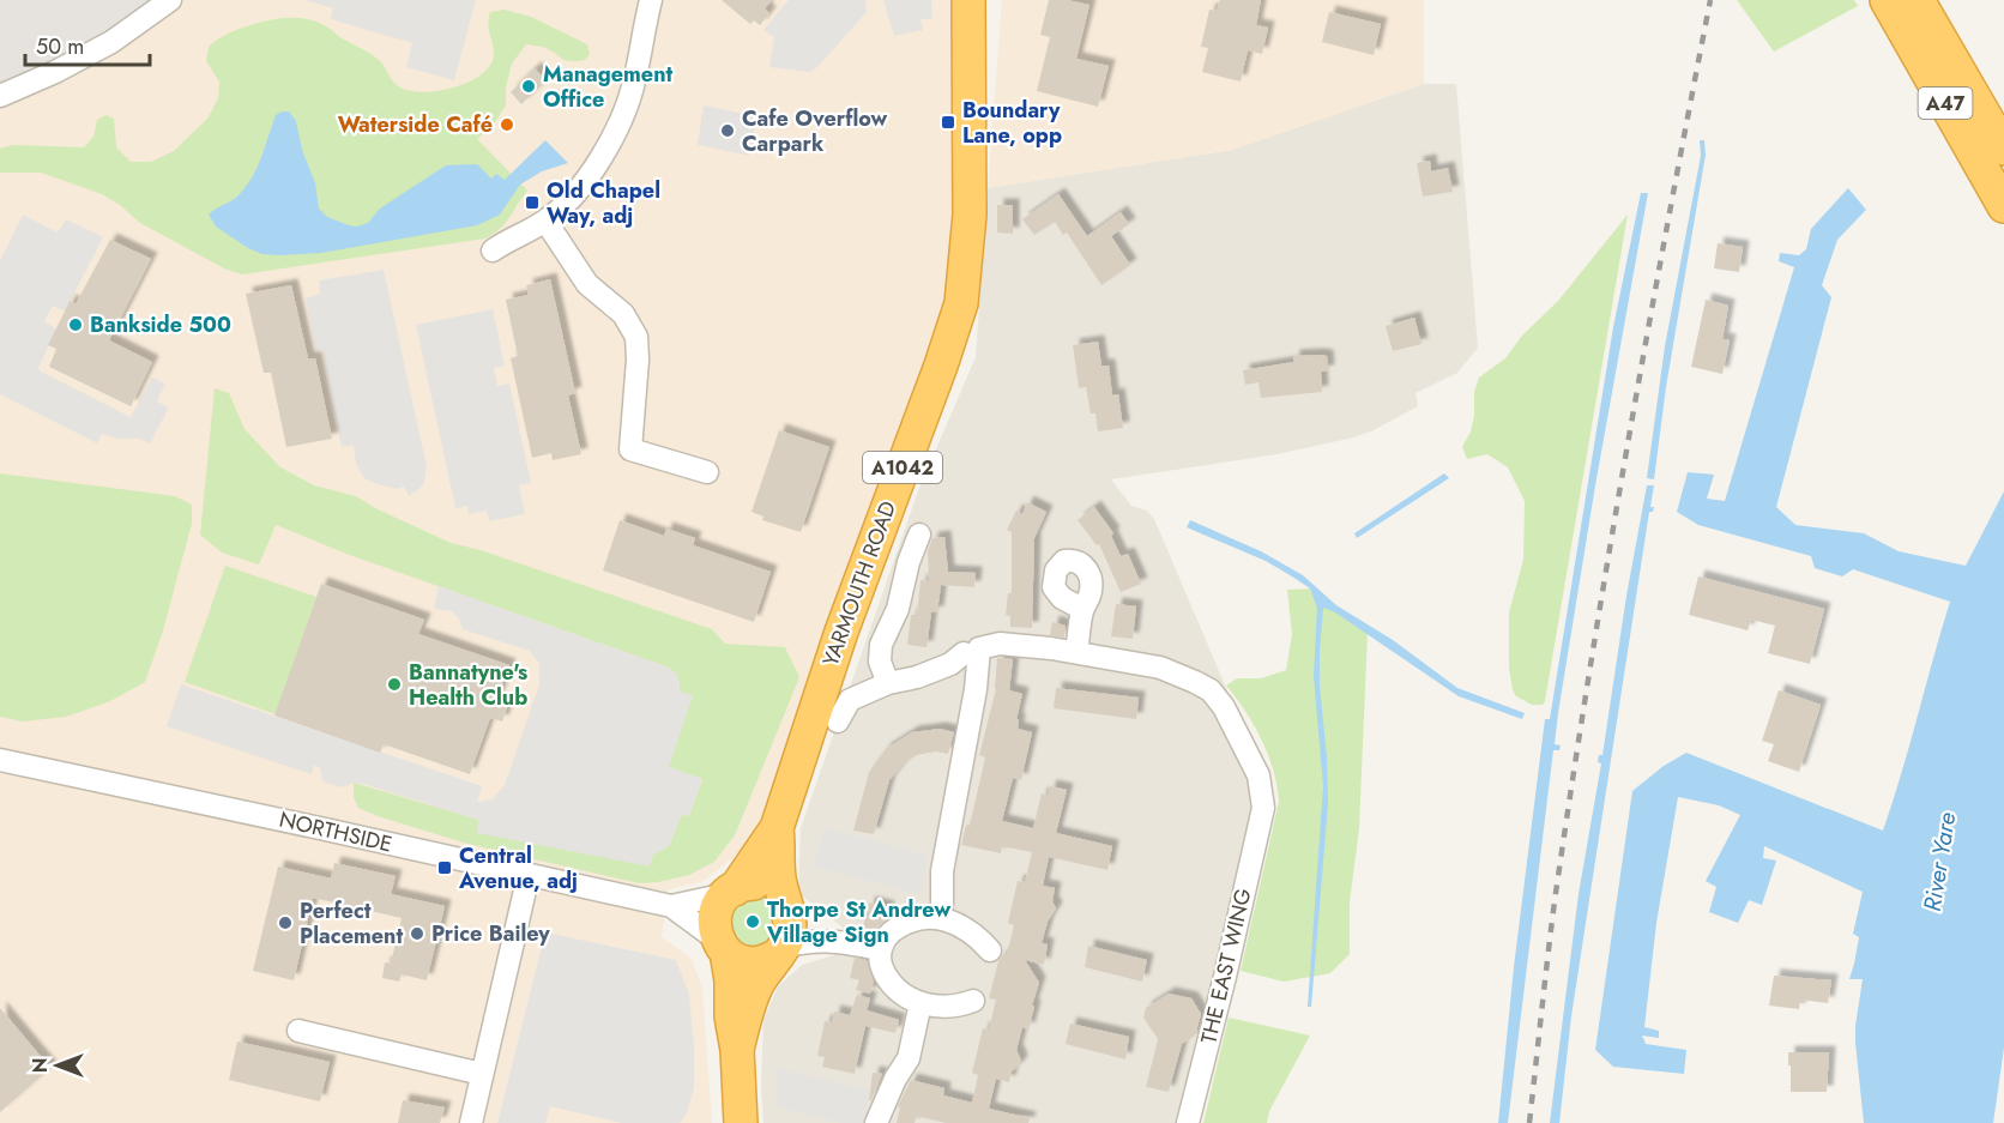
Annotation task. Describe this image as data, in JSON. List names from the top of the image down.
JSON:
{
  "streets": {
    "highway": ["A47", "A1042", "YARMOUTH ROAD"],
    "street": ["NORTHSIDE", "THE EAST WING"]
  },
  "crossings": [
    ["YARMOUTH ROAD", "NORTHSIDE"]
  ],
  "water": ["River Yare"],
  "places": {
    "other": [
      "Management Office",
      "Waterside Café",
      "Cafe Overflow Carpark",
      "Bankside 500",
      "Bannatyne's Health Club",
      "Thorpe St Andrew Village Sign",
      "Perfect Placement",
      "Price Bailey"
    ],
    "transit": ["Boundary Lane, opp", "Old Chapel Way, adj", "Central Avenue, adj"]
  },
  "scale_bar": "50 m",
  "north": "left"
}
